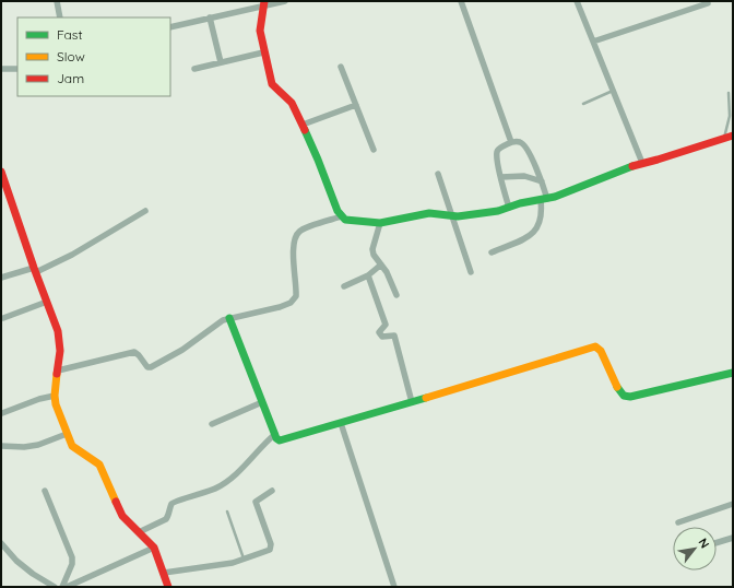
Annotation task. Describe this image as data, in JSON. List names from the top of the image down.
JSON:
{
  "legend": ["Fast", "Slow", "Jam"],
  "north": "top right"
}
